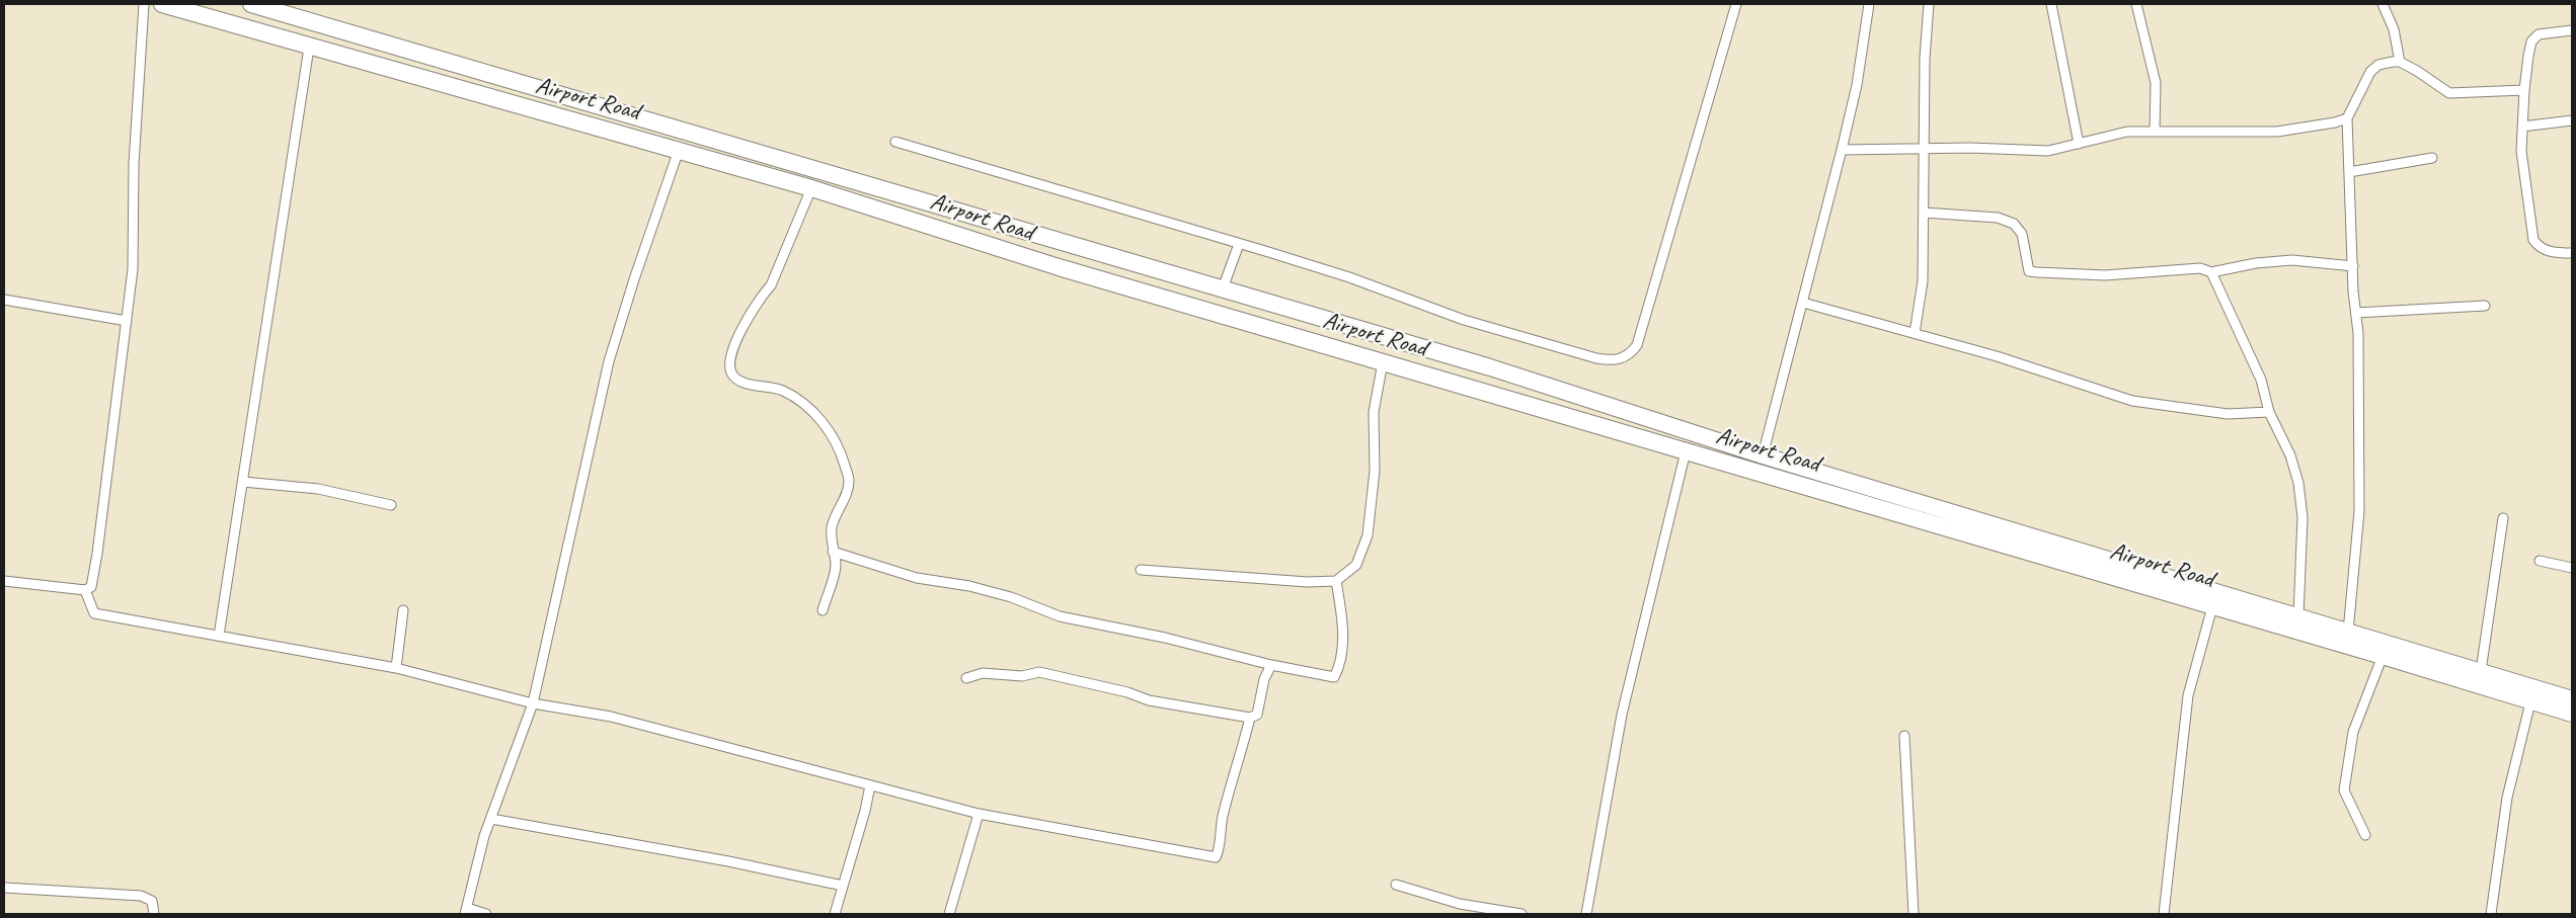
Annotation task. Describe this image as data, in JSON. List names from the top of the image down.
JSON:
{
  "streets": {
    "highway": ["Airport Road"]
  }
}
